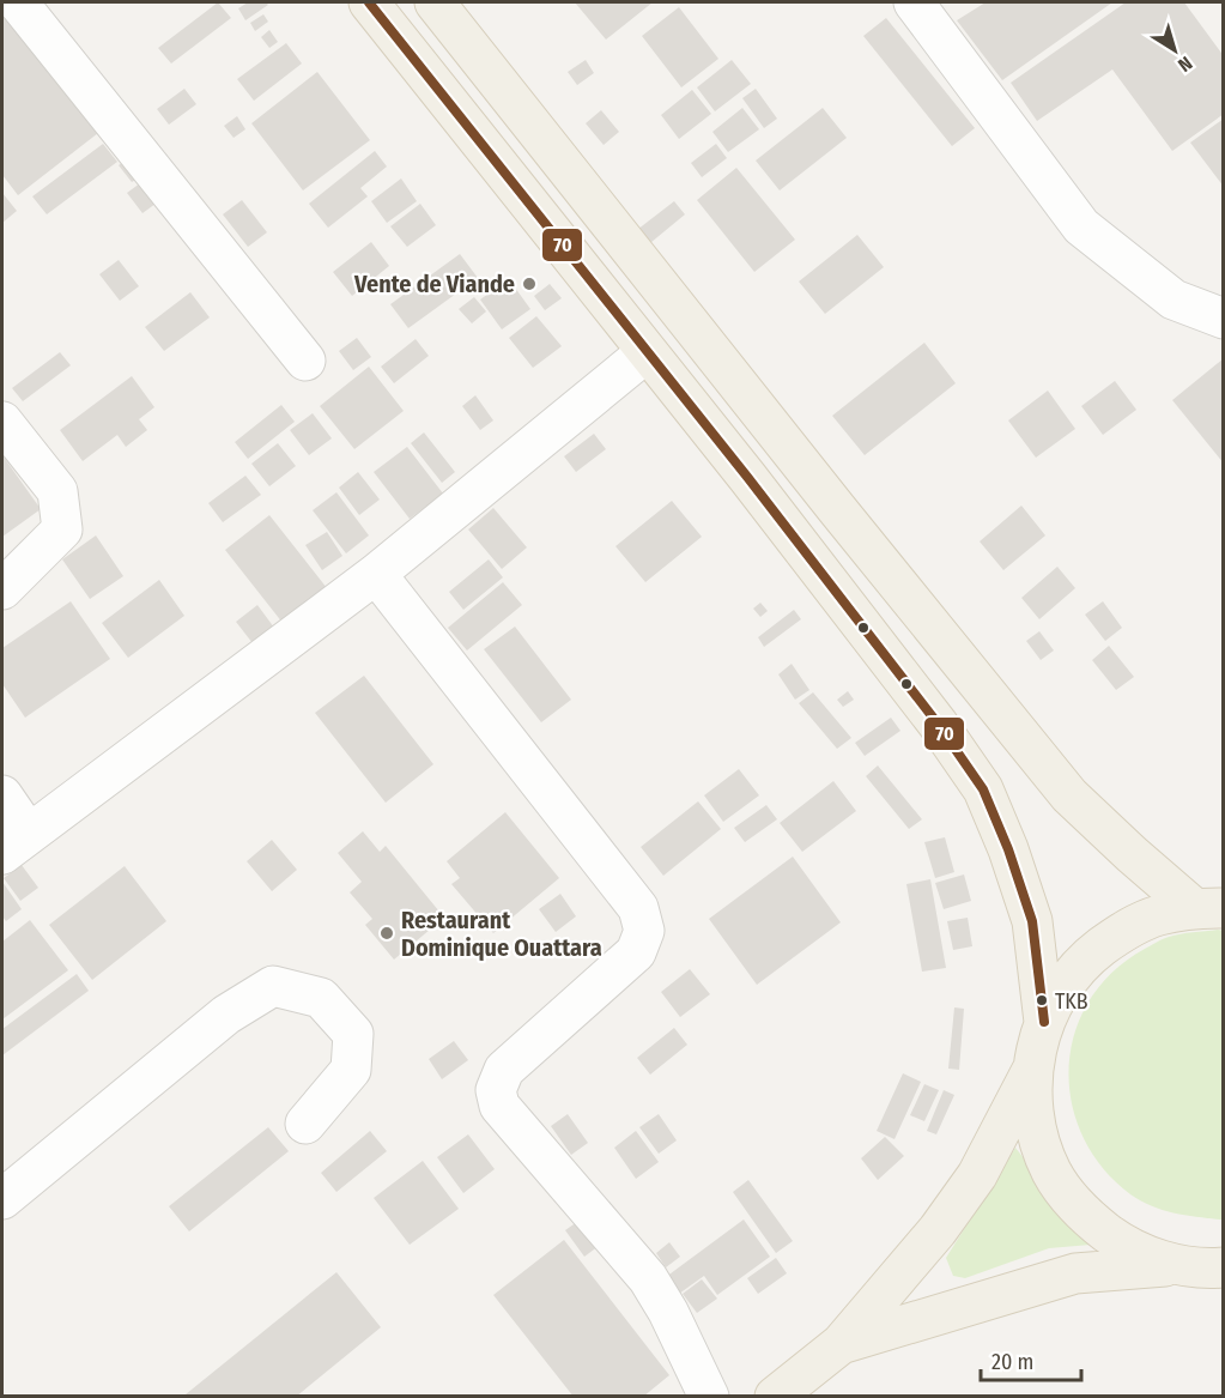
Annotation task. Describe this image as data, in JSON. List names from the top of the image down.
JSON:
{
  "places": ["Vente de Viande", "Restaurant Dominique Ouattara", "TKB"],
  "lines": ["transit line 70"],
  "scale_bar": "20 m",
  "north": "bottom right"
}
